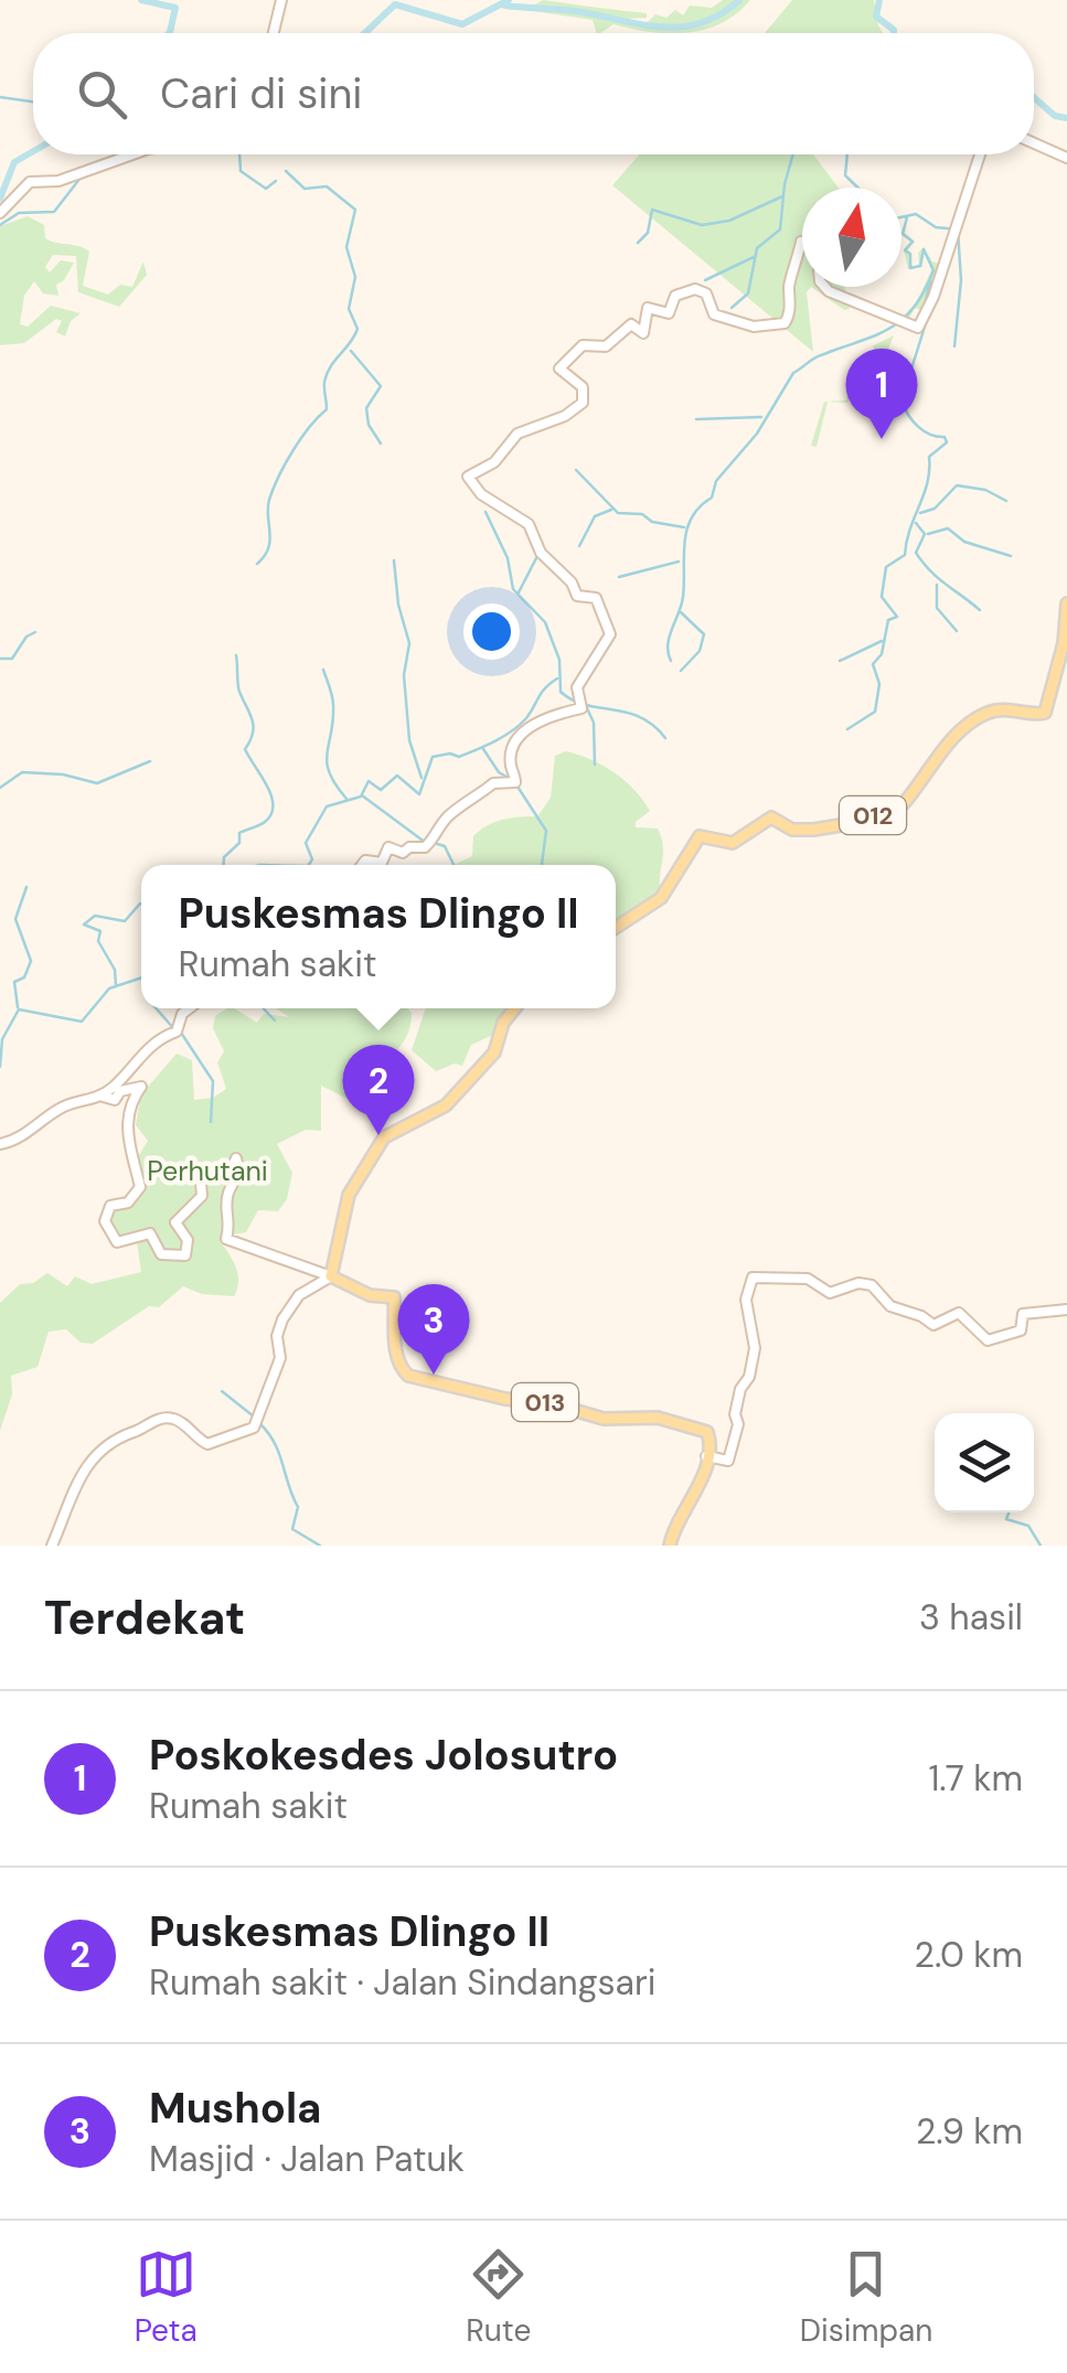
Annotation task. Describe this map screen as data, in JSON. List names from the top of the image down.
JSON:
{
  "streets": {
    "main road": ["012", "013"]
  },
  "parks": ["Perhutani"],
  "north": "top",
  "page": {
    "search": "Cari di sini",
    "pins": ["1", "2", "3"],
    "popup": ["Puskesmas Dlingo II", "Rumah sakit"],
    "heading": ["Terdekat", "3 hasil"],
    "list": [
      {
        "mark": "1",
        "name": "Poskokesdes Jolosutro",
        "note": "Rumah sakit",
        "value": "1.7 km"
      },
      {
        "mark": "2",
        "name": "Puskesmas Dlingo II",
        "note": "Rumah sakit · Jalan Sindangsari",
        "value": "2.0 km"
      },
      {
        "mark": "3",
        "name": "Mushola",
        "note": "Masjid · Jalan Patuk",
        "value": "2.9 km"
      }
    ],
    "nav": ["Peta", "Rute", "Disimpan"]
  }
}
